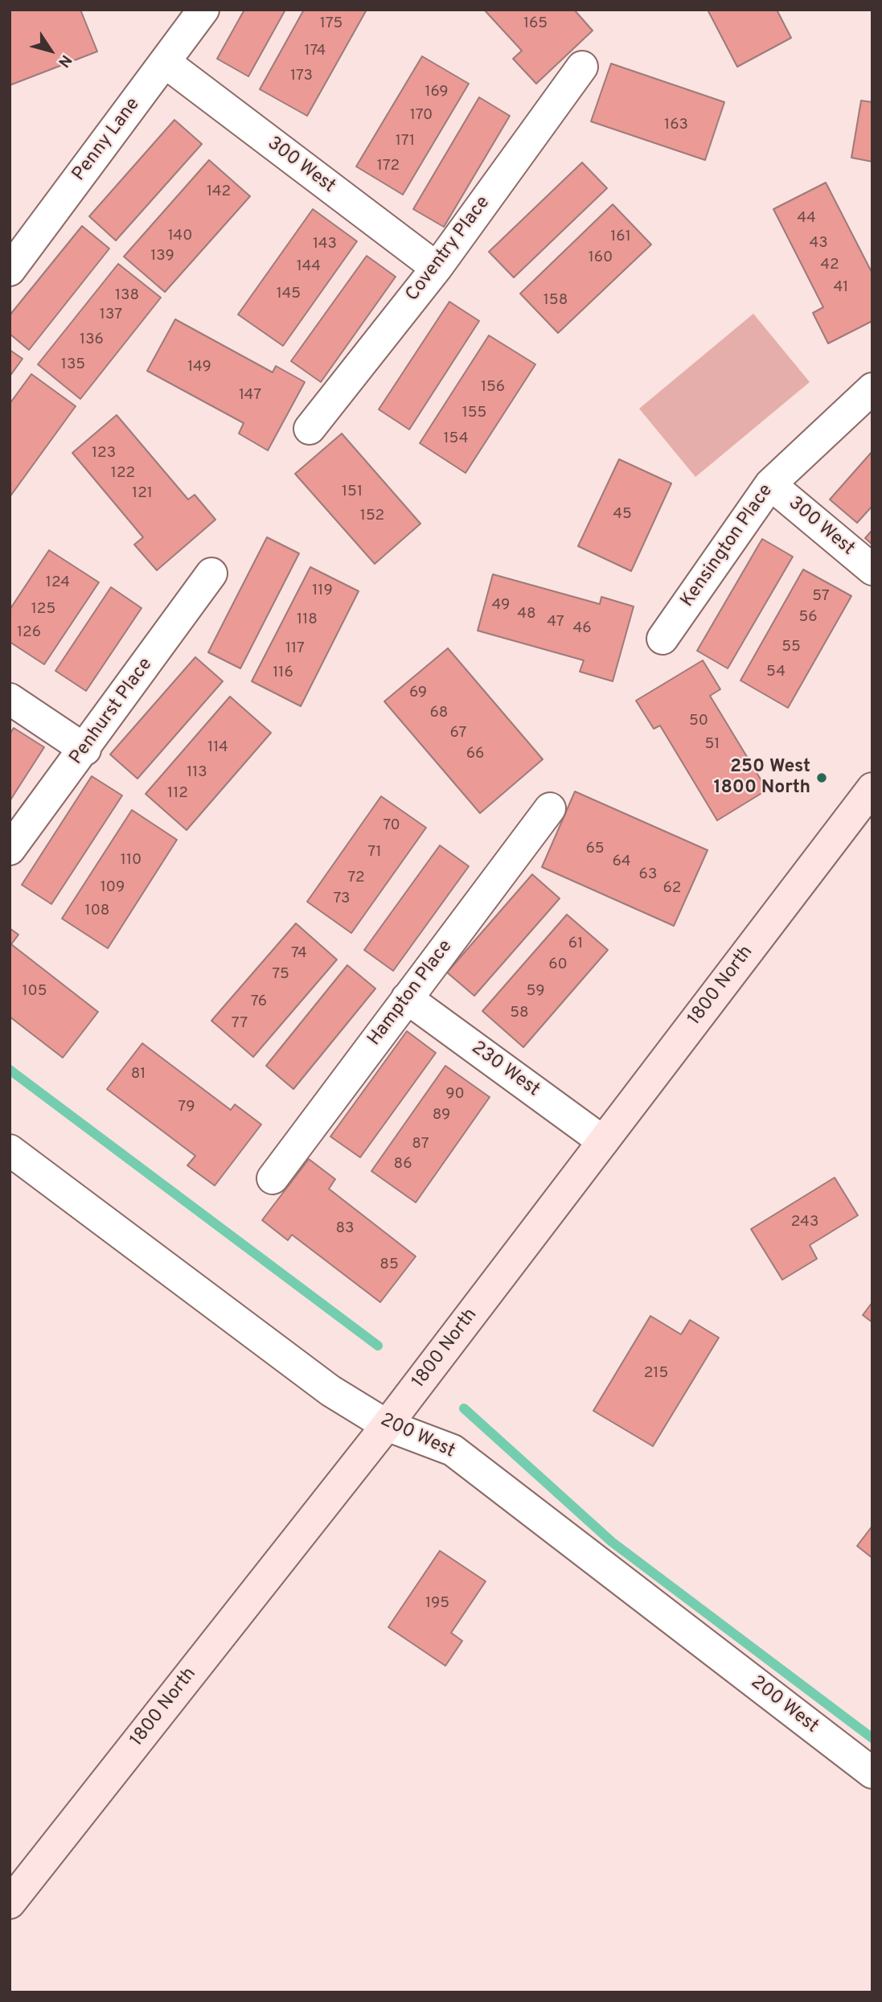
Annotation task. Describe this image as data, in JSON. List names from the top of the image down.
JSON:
{
  "streets": {
    "street": [
      "Penny Lane",
      "300 West",
      "Coventry Place",
      "Kensington Place",
      "Penhurst Place",
      "1800 North",
      "Hampton Place",
      "230 West",
      "200 West"
    ]
  },
  "crossings": [
    ["Penny Lane", "300 West"],
    ["300 West", "Coventry Place"],
    ["300 West", "Kensington Place"],
    ["1800 North", "230 West"],
    ["1800 North", "200 West"],
    ["Hampton Place", "230 West"]
  ],
  "places": ["250 West 1800 North"],
  "house_numbers": [
    "175",
    "165",
    "174",
    "173",
    "169",
    "170",
    "163",
    "171",
    "172",
    "142",
    "44",
    "140",
    "161",
    "43",
    "143",
    "139",
    "160",
    "42",
    "144",
    "41",
    "145",
    "138",
    "158",
    "137",
    "136",
    "135",
    "149",
    "156",
    "147",
    "155",
    "154",
    "123",
    "122",
    "151",
    "121",
    "45",
    "152",
    "124",
    "119",
    "57",
    "49",
    "125",
    "48",
    "56",
    "118",
    "47",
    "46",
    "126",
    "55",
    "117",
    "54",
    "116",
    "69",
    "68",
    "50",
    "67",
    "51",
    "114",
    "66",
    "113",
    "112",
    "70",
    "65",
    "71",
    "110",
    "64",
    "63",
    "72",
    "109",
    "62",
    "73",
    "108",
    "61",
    "74",
    "60",
    "75",
    "105",
    "59",
    "76",
    "58",
    "77",
    "81",
    "90",
    "79",
    "89",
    "87",
    "86",
    "243",
    "83",
    "85",
    "215",
    "195"
  ],
  "north": "bottom right"
}
